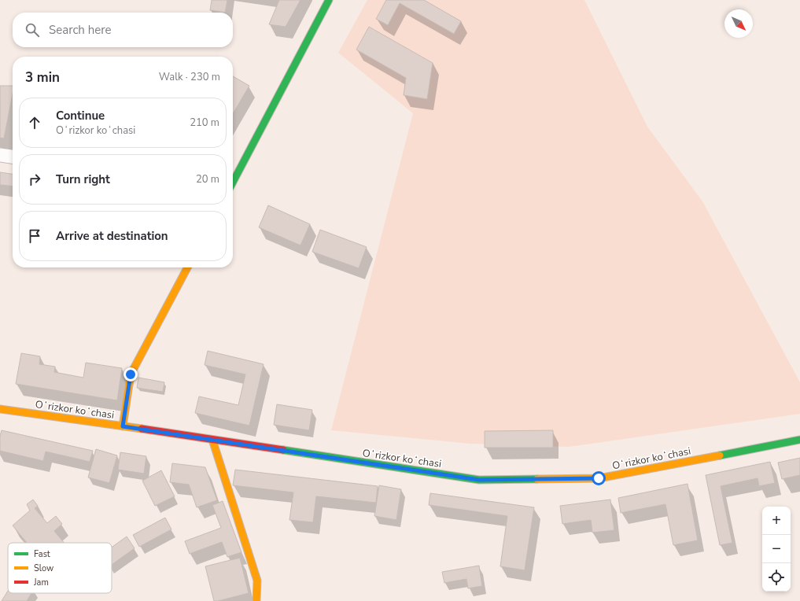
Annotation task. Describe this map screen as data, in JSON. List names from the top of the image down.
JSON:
{
  "streets": {
    "main road": ["Oʻrizkor koʻchasi"]
  },
  "legend": ["Fast", "Slow", "Jam"],
  "north": "bottom right",
  "page": {
    "search": "Search here",
    "heading": ["3 min", "Walk · 230 m"],
    "list": [
      ["Continue", "Oʻrizkor koʻchasi", "210 m"],
      ["Turn right", "20 m"],
      "Arrive at destination"
    ],
    "map_buttons": ["+", "−"]
  }
}
